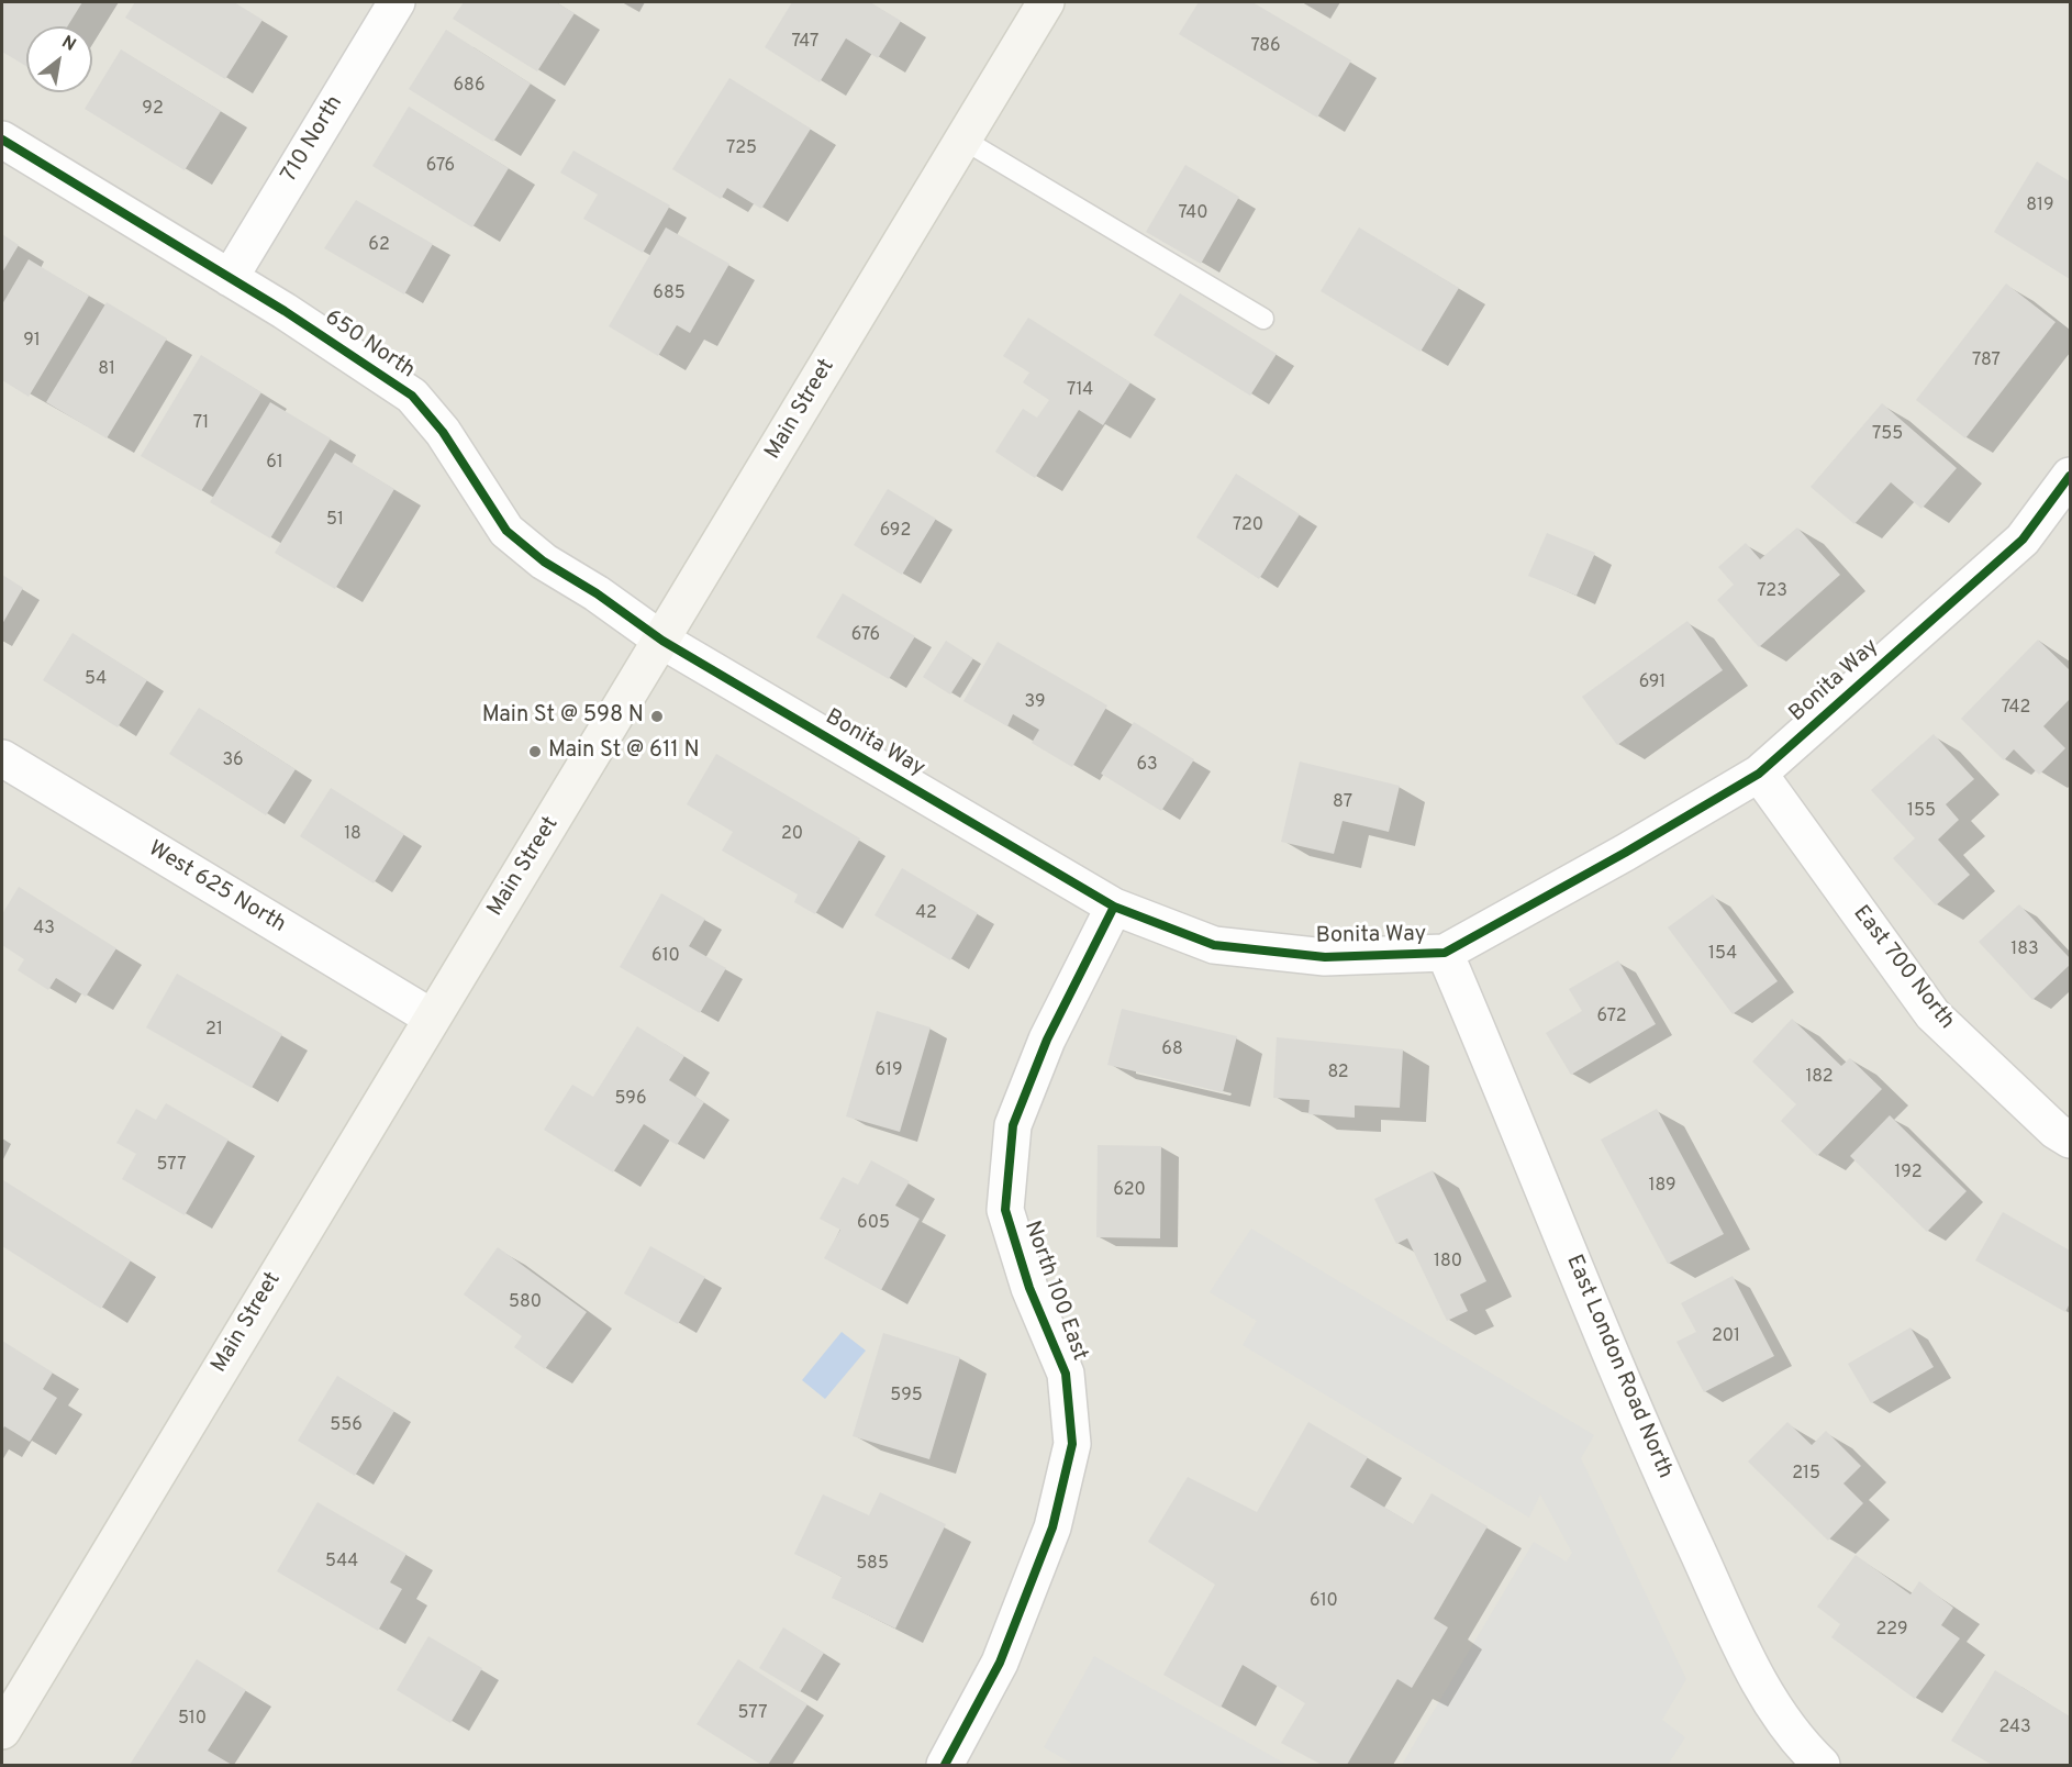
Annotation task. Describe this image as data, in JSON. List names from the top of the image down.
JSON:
{
  "streets": {
    "main road": ["Main Street"],
    "street": [
      "710 North",
      "650 North",
      "Bonita Way",
      "West 625 North",
      "East 700 North",
      "North 100 East",
      "East London Road North"
    ]
  },
  "crossings": [
    ["710 North", "650 North"],
    ["650 North", "Main Street"],
    ["650 North", "Bonita Way"],
    ["Main Street", "Bonita Way"],
    ["Main Street", "West 625 North"],
    ["Bonita Way", "East 700 North"],
    ["Bonita Way", "North 100 East"],
    ["Bonita Way", "East London Road North"]
  ],
  "places": ["Main St @ 598 N", "Main St @ 611 N"],
  "house_numbers": [
    "747",
    "786",
    "686",
    "92",
    "725",
    "676",
    "819",
    "740",
    "62",
    "685",
    "91",
    "787",
    "81",
    "714",
    "71",
    "755",
    "61",
    "51",
    "720",
    "692",
    "723",
    "676",
    "54",
    "691",
    "39",
    "742",
    "36",
    "63",
    "87",
    "155",
    "18",
    "20",
    "42",
    "43",
    "183",
    "154",
    "610",
    "672",
    "21",
    "68",
    "619",
    "82",
    "182",
    "596",
    "577",
    "192",
    "189",
    "620",
    "605",
    "180",
    "580",
    "201",
    "595",
    "556",
    "215",
    "544",
    "585",
    "610",
    "229",
    "577",
    "510",
    "243"
  ],
  "north": "top right"
}
